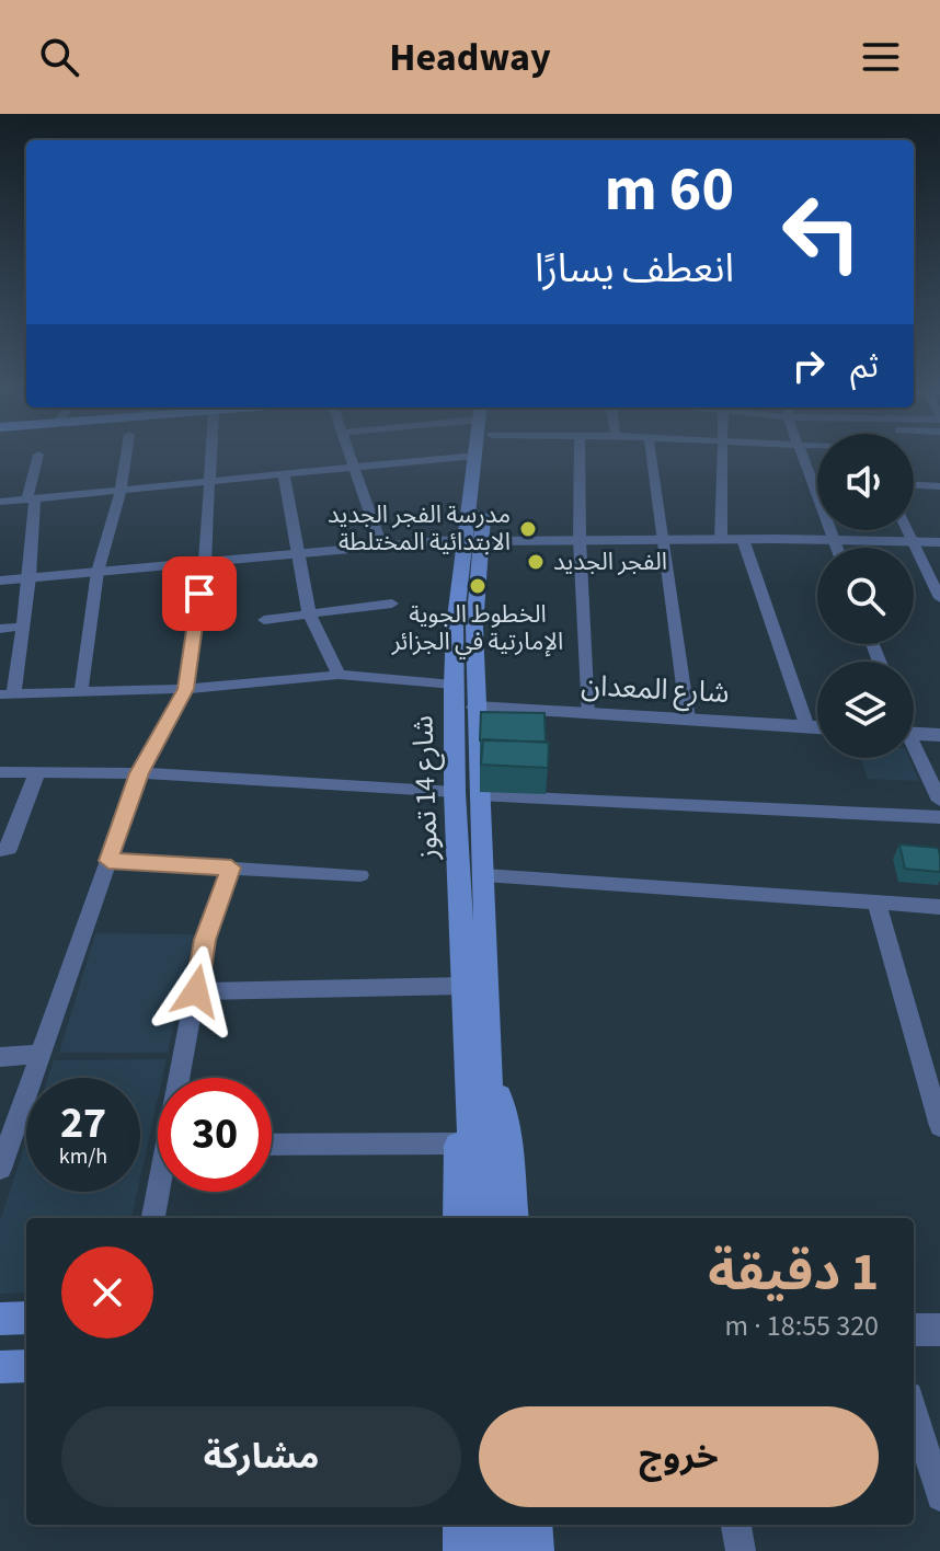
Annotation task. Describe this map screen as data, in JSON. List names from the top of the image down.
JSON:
{
  "streets": {
    "main road": ["شارع 14 تموز"],
    "street": ["شارع المعدان"]
  },
  "crossings": [
    ["شارع المعدان", "شارع 14 تموز"]
  ],
  "places": ["مدرسة الفجر الجديد الابتدائية المختلطة", "الفجر الجديد", "الخطوط الجوية الإمارتية في الجزائر"],
  "page": {
    "header": "Headway",
    "turn": ["60 m", "انعطف يسارًا"],
    "then": "ثم",
    "speed": "27 km/h",
    "limit": "30",
    "heading": ["1 دقيقة", "320 m · 18:55"],
    "buttons": ["خروج", "مشاركة"]
  }
}
